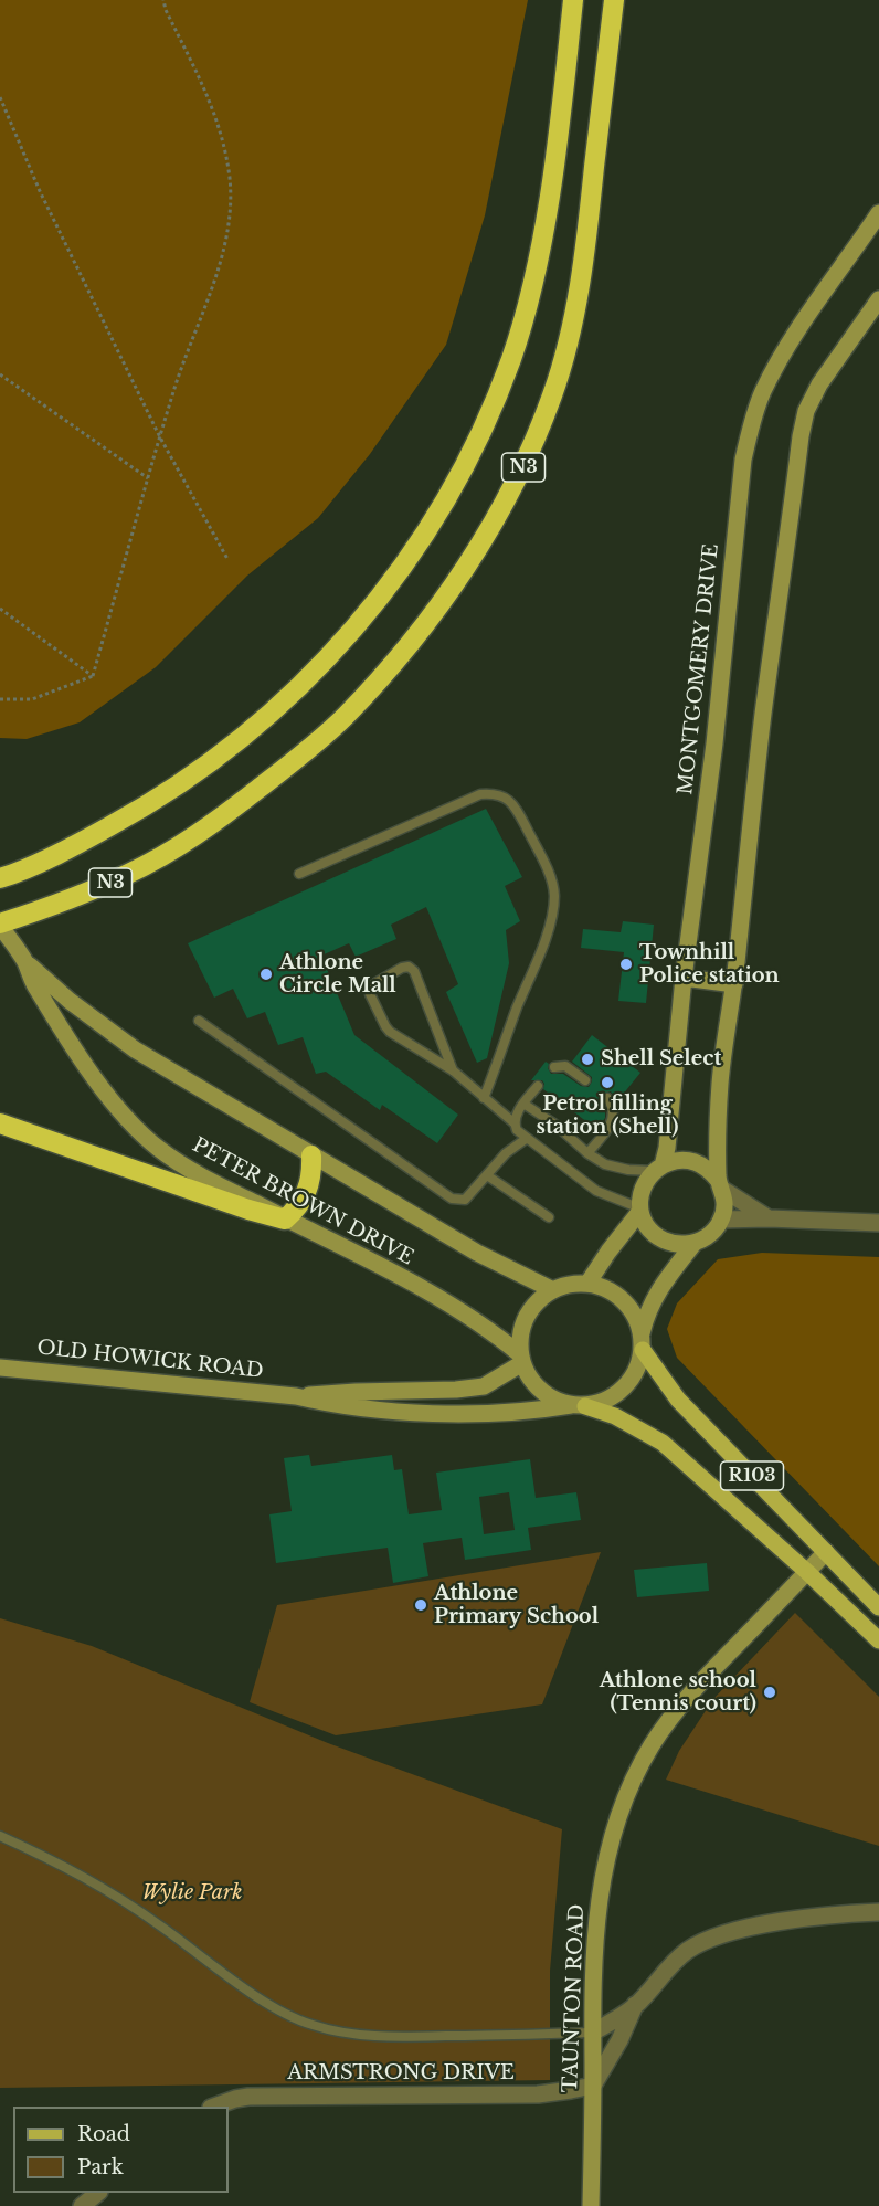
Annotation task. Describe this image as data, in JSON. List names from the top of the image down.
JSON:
{
  "streets": {
    "highway": ["N3"],
    "main road": ["R103"],
    "street": [
      "MONTGOMERY DRIVE",
      "PETER BROWN DRIVE",
      "OLD HOWICK ROAD",
      "TAUNTON ROAD",
      "ARMSTRONG DRIVE"
    ]
  },
  "crossings": [
    ["N3", "PETER BROWN DRIVE"],
    ["PETER BROWN DRIVE", "OLD HOWICK ROAD"],
    ["PETER BROWN DRIVE", "R103"],
    ["OLD HOWICK ROAD", "R103"],
    ["R103", "TAUNTON ROAD"],
    ["TAUNTON ROAD", "ARMSTRONG DRIVE"]
  ],
  "parks": ["Wylie Park"],
  "places": [
    "Townhill Police station",
    "Athlone Circle Mall",
    "Shell Select",
    "Petrol filling station (Shell)",
    "Athlone Primary School",
    "Athlone school (Tennis court)"
  ],
  "legend": ["Road", "Park"]
}
